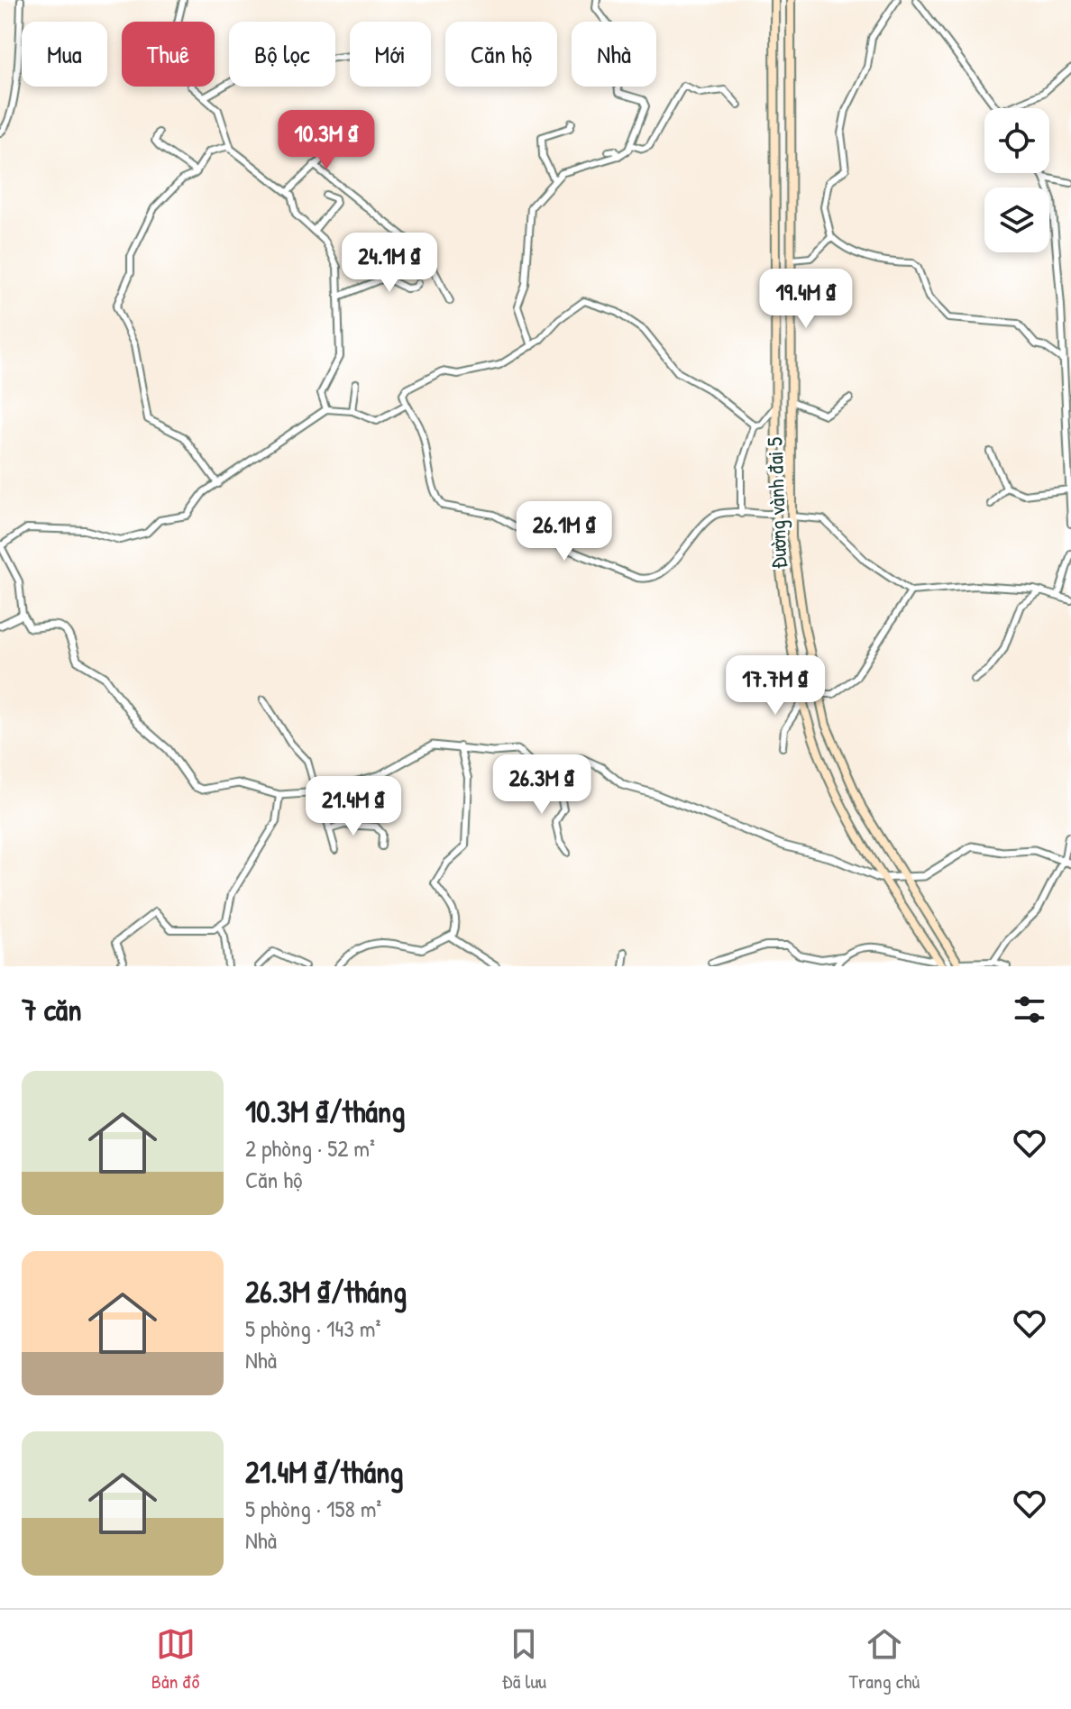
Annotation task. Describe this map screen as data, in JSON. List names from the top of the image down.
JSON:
{
  "streets": {
    "main road": ["Đường vành đai 5"]
  },
  "page": {
    "chip": [
      "Mua",
      "Thuê",
      "Bộ lọc",
      "Mới",
      "Căn hộ",
      "Nhà"
    ],
    "price": [
      "10.3M ₫",
      "24.1M ₫",
      "19.4M ₫",
      "26.1M ₫",
      "17.7M ₫",
      "26.3M ₫",
      "21.4M ₫"
    ],
    "heading": "7 căn",
    "list": [
      {
        "name": "10.3M ₫/tháng",
        "note": "2 phòng · 52 m² · Căn hộ"
      },
      {
        "name": "26.3M ₫/tháng",
        "note": "5 phòng · 143 m² · Nhà"
      },
      {
        "name": "21.4M ₫/tháng",
        "note": "5 phòng · 158 m² · Nhà"
      }
    ],
    "tabs": ["Bản đồ", "Đã lưu", "Trang chủ"]
  }
}
